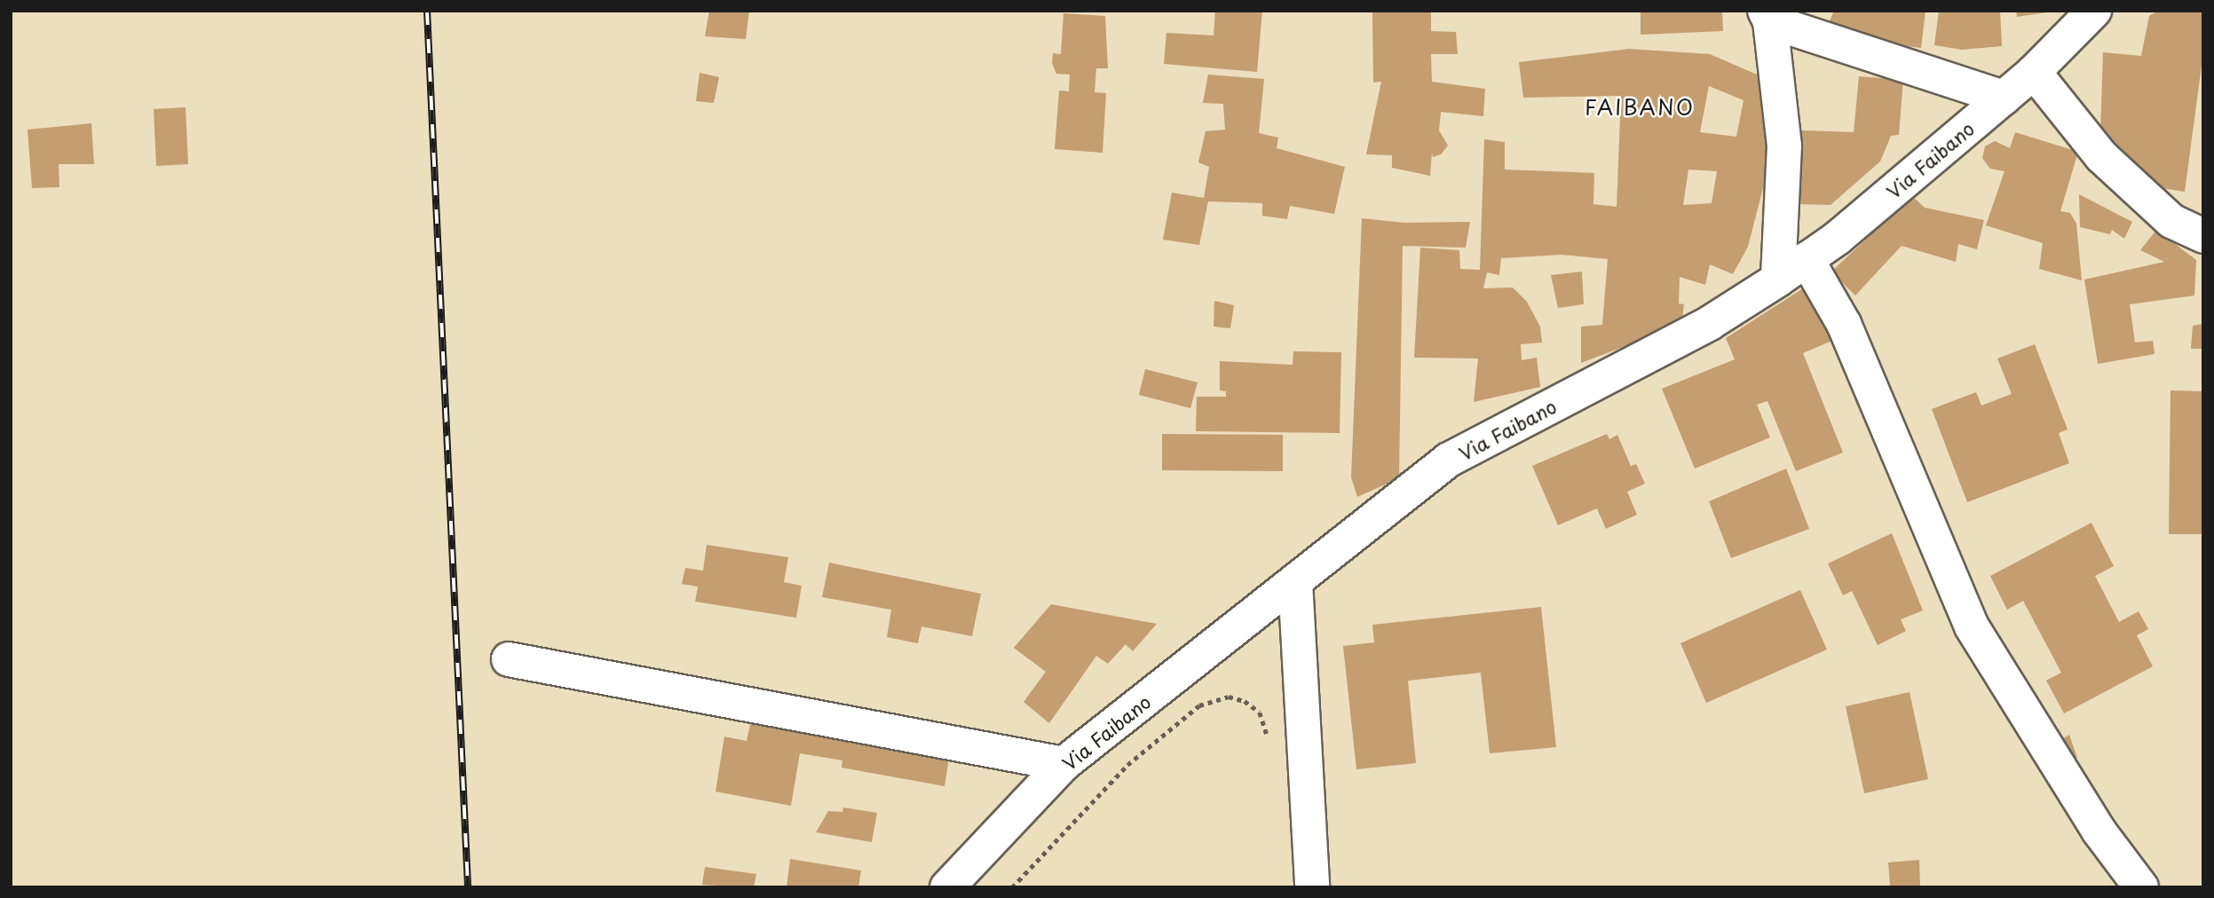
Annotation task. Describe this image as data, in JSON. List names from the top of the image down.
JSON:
{
  "streets": {
    "street": ["Via Faibano"]
  },
  "districts": ["FAIBANO"]
}
